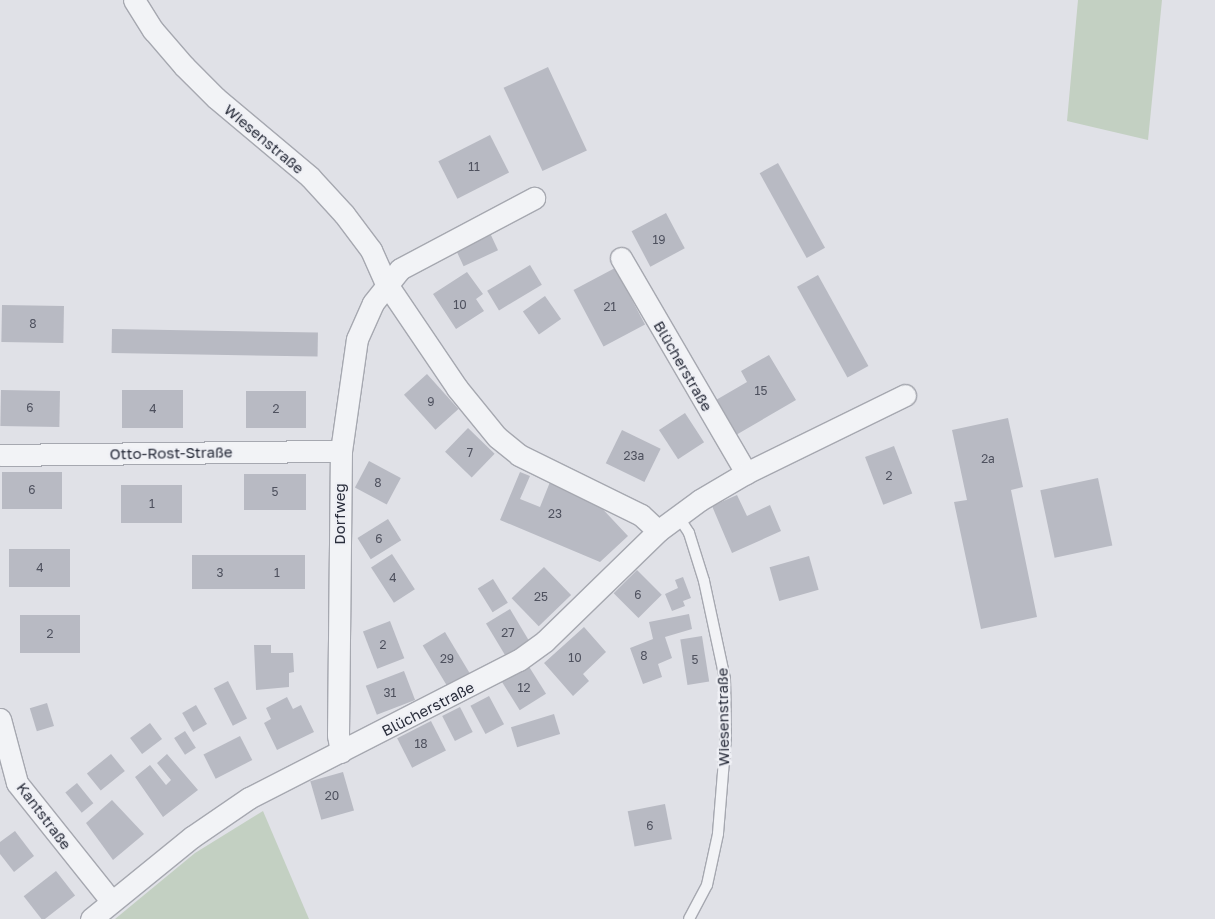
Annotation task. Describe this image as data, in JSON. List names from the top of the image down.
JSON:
{
  "streets": {
    "street": [
      "Wiesenstraße",
      "Blücherstraße",
      "Otto-Rost-Straße",
      "Dorfweg",
      "Kantstraße"
    ]
  },
  "crossings": [
    ["Wiesenstraße", "Blücherstraße"],
    ["Wiesenstraße", "Dorfweg"],
    ["Blücherstraße", "Dorfweg"],
    ["Blücherstraße", "Kantstraße"],
    ["Otto-Rost-Straße", "Dorfweg"]
  ],
  "house_numbers": [
    "11",
    "19",
    "10",
    "21",
    "8",
    "15",
    "9",
    "6",
    "4",
    "2",
    "7",
    "23a",
    "2a",
    "2",
    "8",
    "6",
    "5",
    "1",
    "23",
    "6",
    "4",
    "3",
    "1",
    "4",
    "6",
    "25",
    "27",
    "2",
    "2",
    "8",
    "10",
    "29",
    "5",
    "12",
    "31",
    "18",
    "20",
    "6"
  ]
}
